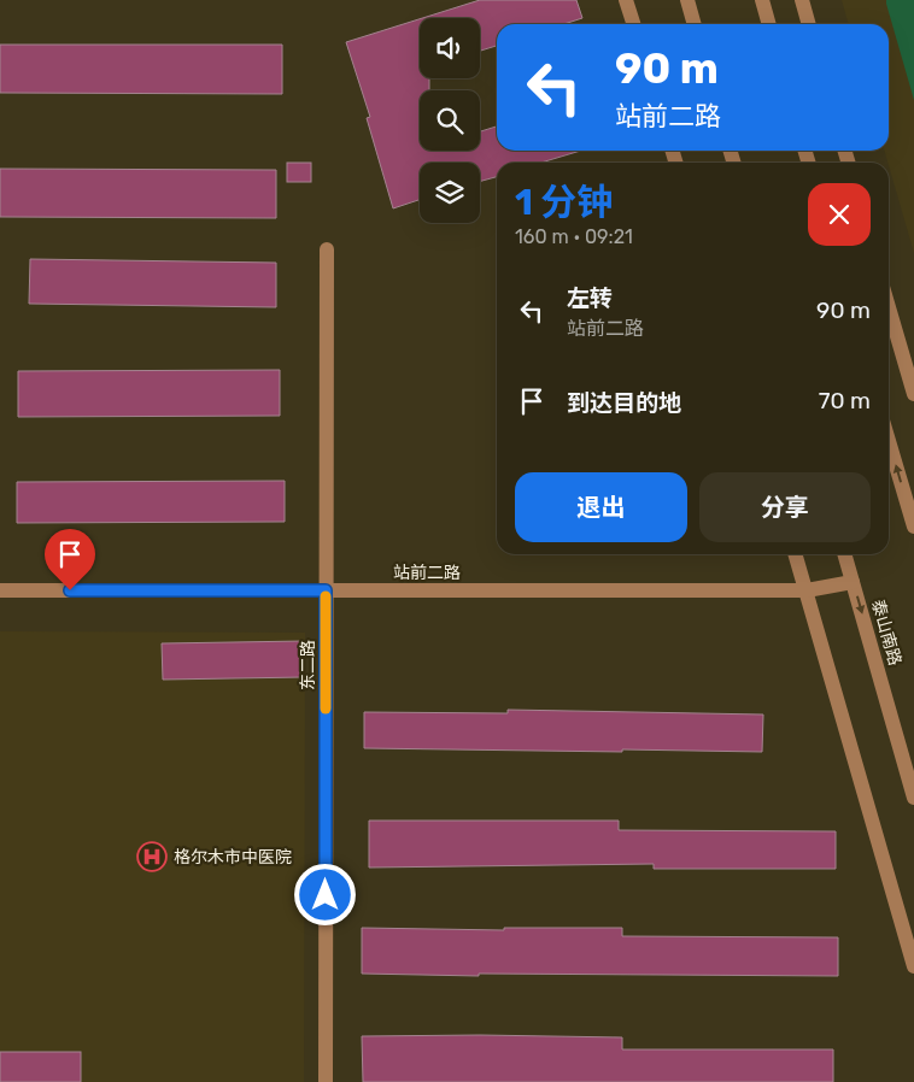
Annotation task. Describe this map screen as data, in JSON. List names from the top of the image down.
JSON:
{
  "streets": {
    "street": ["站前二路", "泰山南路", "东二路"]
  },
  "crossings": [
    ["站前二路", "泰山南路"],
    ["站前二路", "东二路"]
  ],
  "places": {
    "hospital": ["格尔木市中医院"]
  },
  "page": {
    "turn": ["90 m", "站前二路"],
    "heading": ["1 分钟", "160 m · 09:21"],
    "list": [
      {
        "name": "左转",
        "note": "站前二路",
        "value": "90 m"
      },
      {
        "name": "到达目的地",
        "value": "70 m"
      }
    ],
    "buttons": ["退出", "分享"]
  }
}
